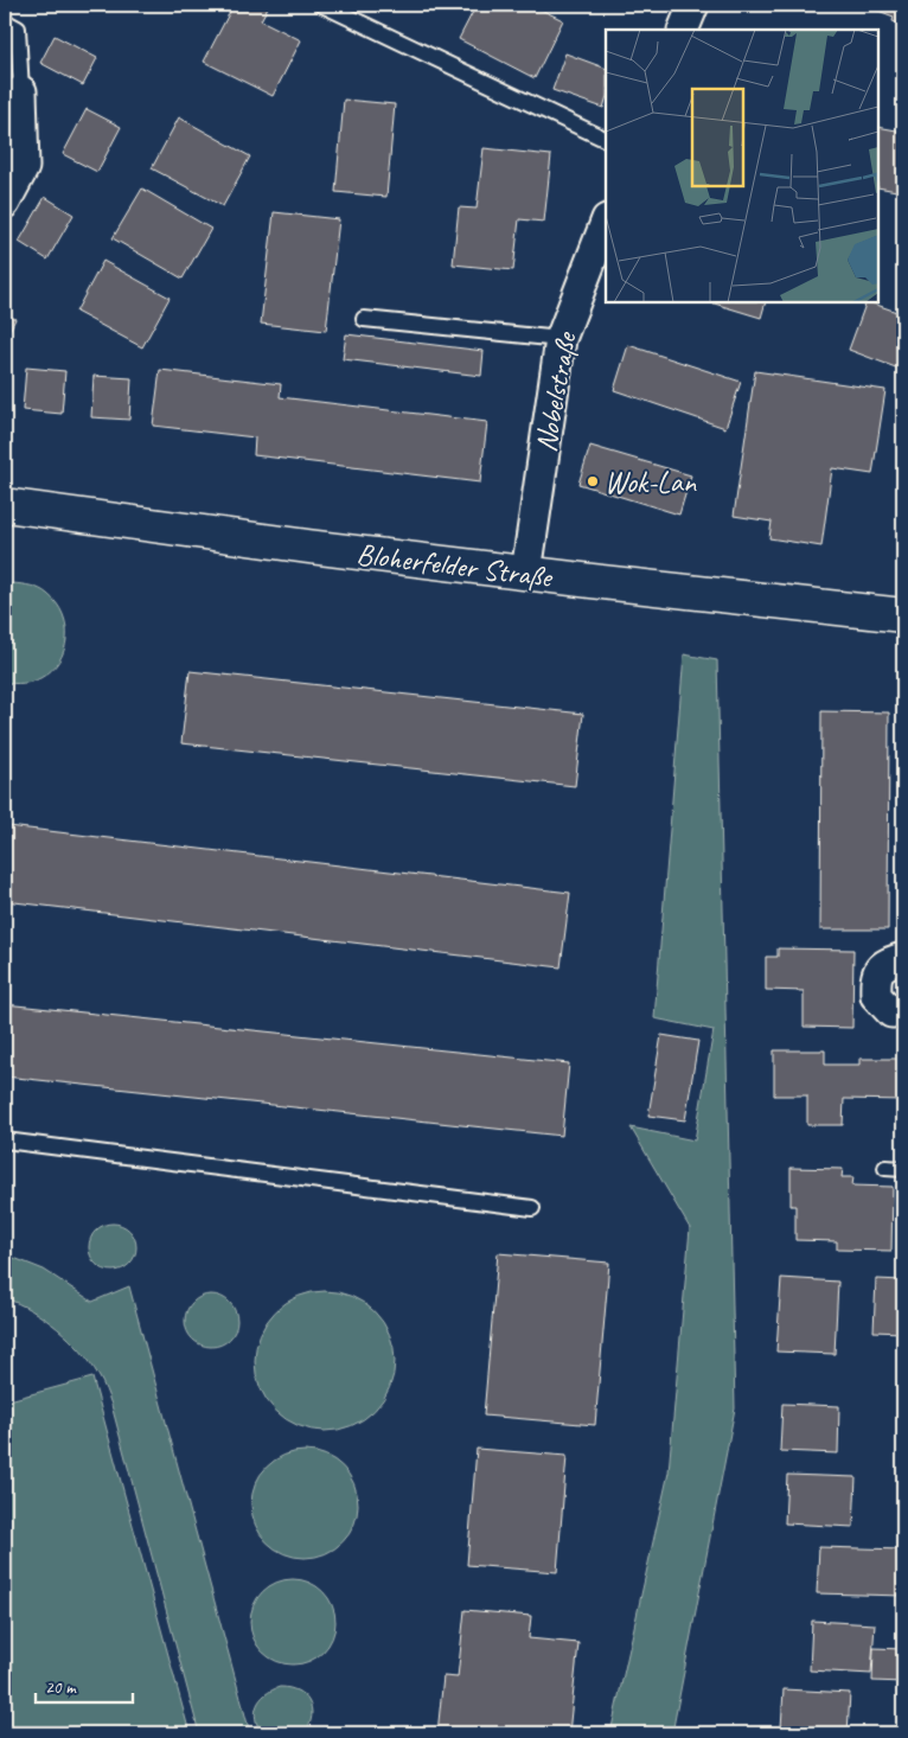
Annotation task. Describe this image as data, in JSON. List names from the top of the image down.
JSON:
{
  "streets": {
    "street": ["Nobelstraße", "Bloherfelder Straße"]
  },
  "crossings": [
    ["Nobelstraße", "Bloherfelder Straße"]
  ],
  "places": ["Wok-Lan"],
  "scale_bar": "20 m"
}
